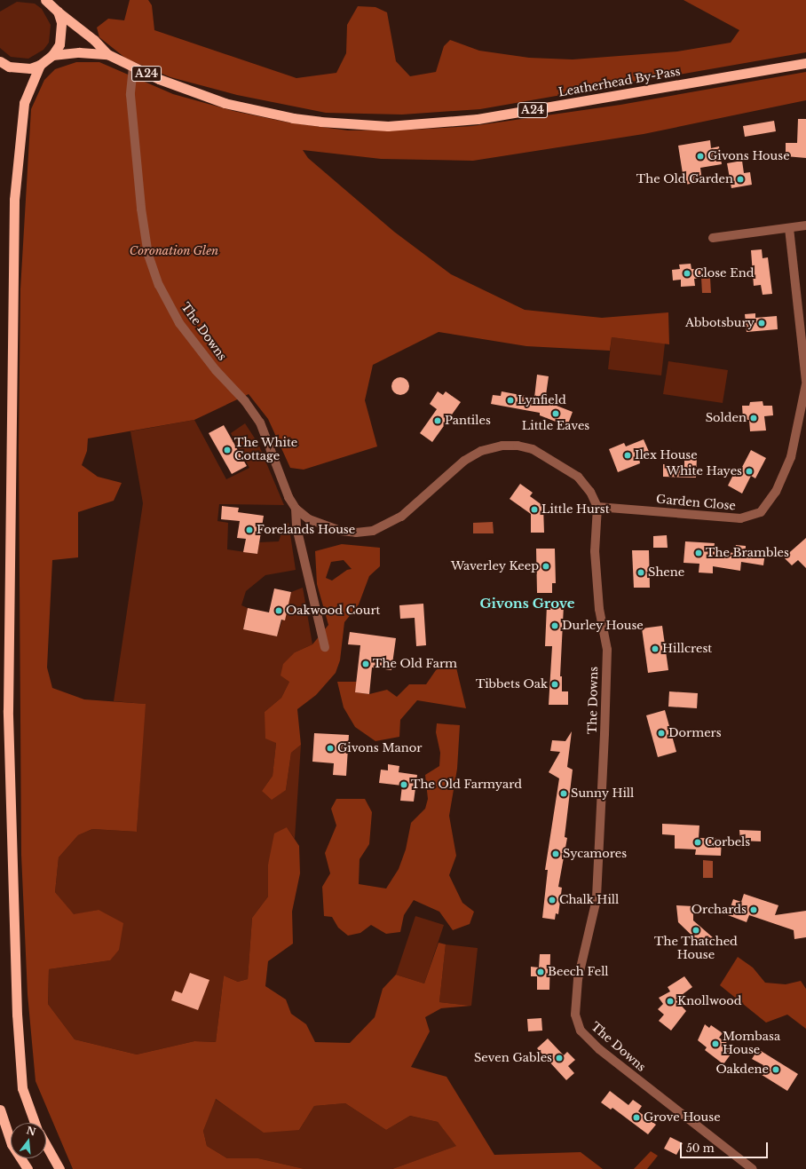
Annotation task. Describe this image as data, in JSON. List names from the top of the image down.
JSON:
{
  "streets": {
    "highway": ["A24", "Leatherhead By-Pass"],
    "street": ["The Downs", "Garden Close"]
  },
  "crossings": [
    ["Leatherhead By-Pass", "The Downs"],
    ["The Downs", "Garden Close"]
  ],
  "districts": ["Givons Grove"],
  "parks": ["Coronation Glen"],
  "places": [
    "Givons House",
    "The Old Garden",
    "Close End",
    "Abbotsbury",
    "Lynfield",
    "Little Eaves",
    "Solden",
    "Pantiles",
    "The White Cottage",
    "Ilex House",
    "White Hayes",
    "Little Hurst",
    "Forelands House",
    "The Brambles",
    "Waverley Keep",
    "Shene",
    "Oakwood Court",
    "Durley House",
    "Hillcrest",
    "The Old Farm",
    "Tibbets Oak",
    "Dormers",
    "Givons Manor",
    "The Old Farmyard",
    "Sunny Hill",
    "Corbels",
    "Sycamores",
    "Chalk Hill",
    "Orchards",
    "The Thatched House",
    "Beech Fell",
    "Knollwood",
    "Mombasa House",
    "Seven Gables",
    "Oakdene",
    "Grove House"
  ],
  "scale_bar": "50 m",
  "north": "top"
}
